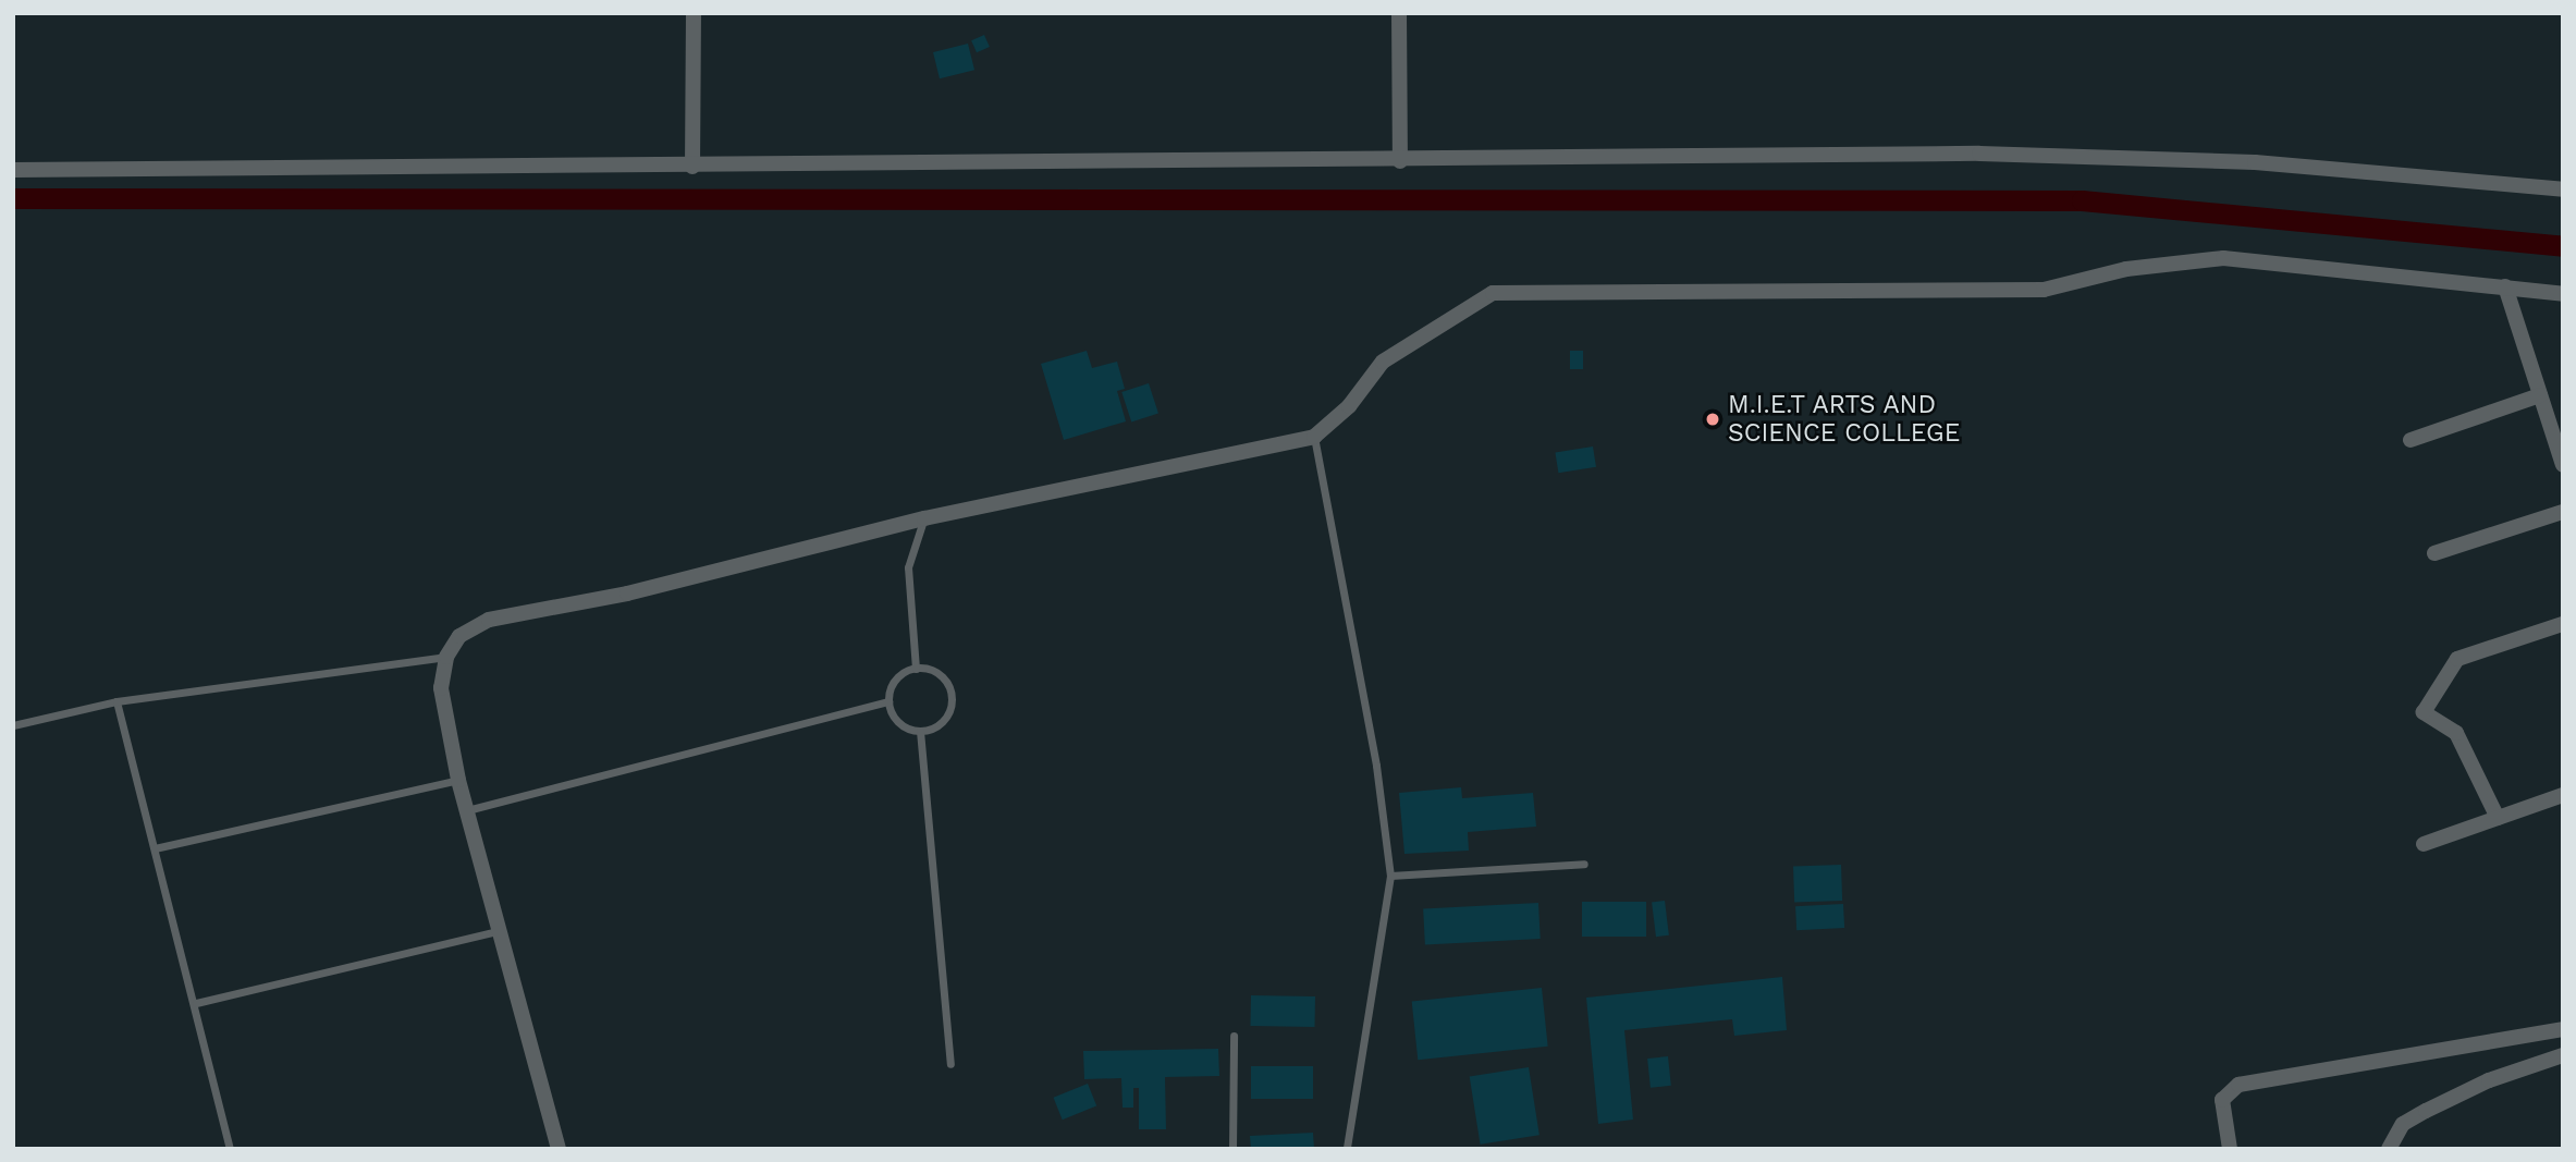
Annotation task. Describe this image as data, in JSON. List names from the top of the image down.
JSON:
{
  "places": ["M.I.E.T ARTS AND SCIENCE COLLEGE"]
}
